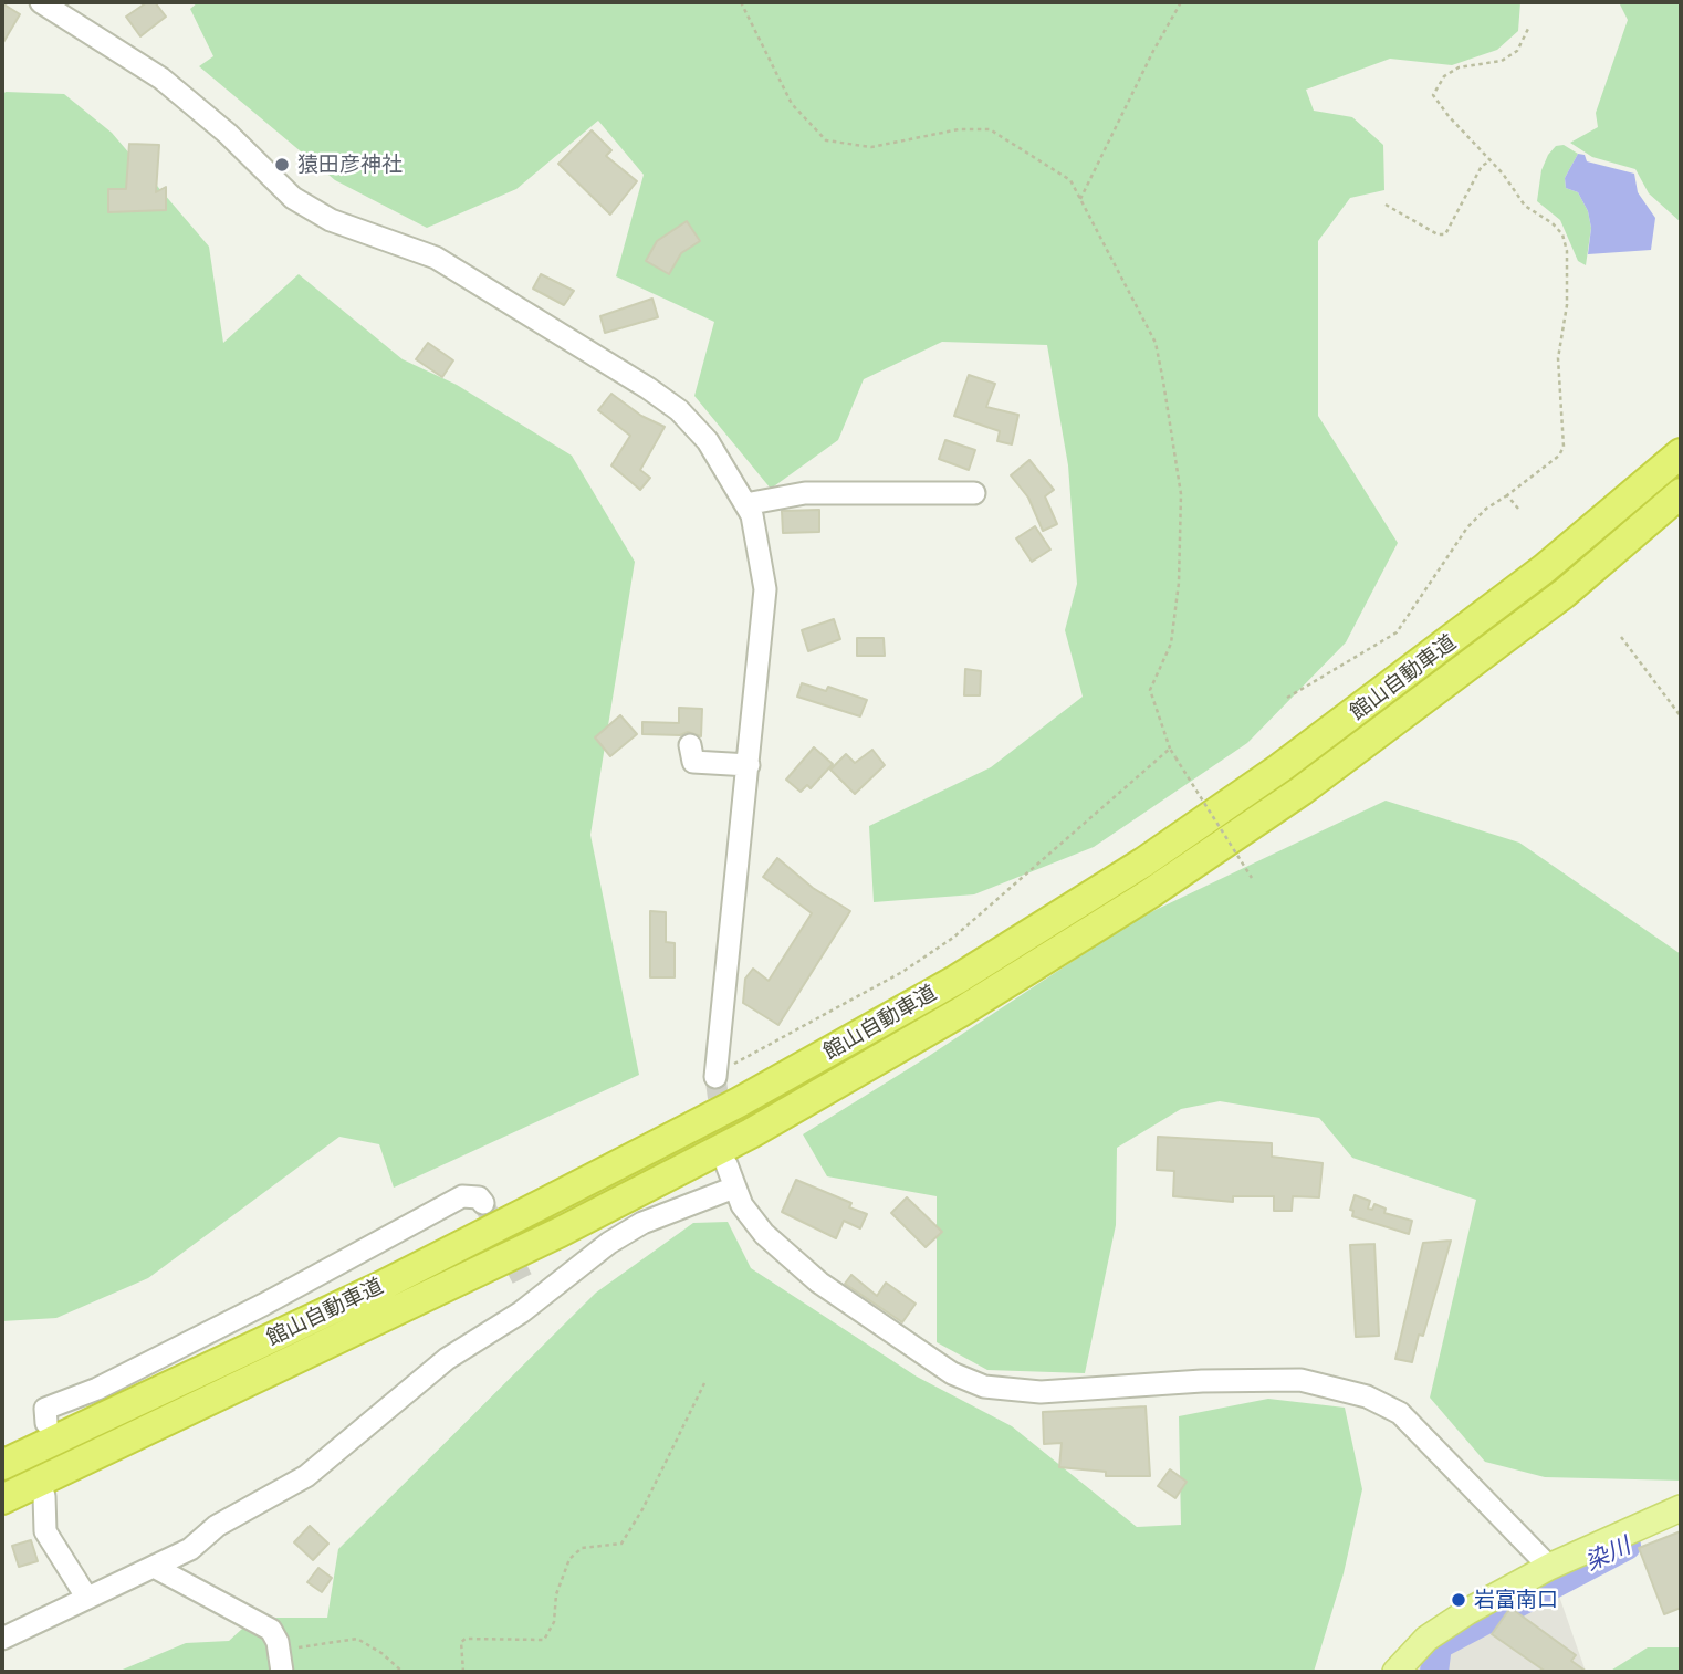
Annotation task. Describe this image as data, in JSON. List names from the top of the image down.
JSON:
{
  "streets": {
    "highway": ["館山自動車道"]
  },
  "water": ["染川"],
  "places": ["猿田彦神社", "岩富南口"]
}
